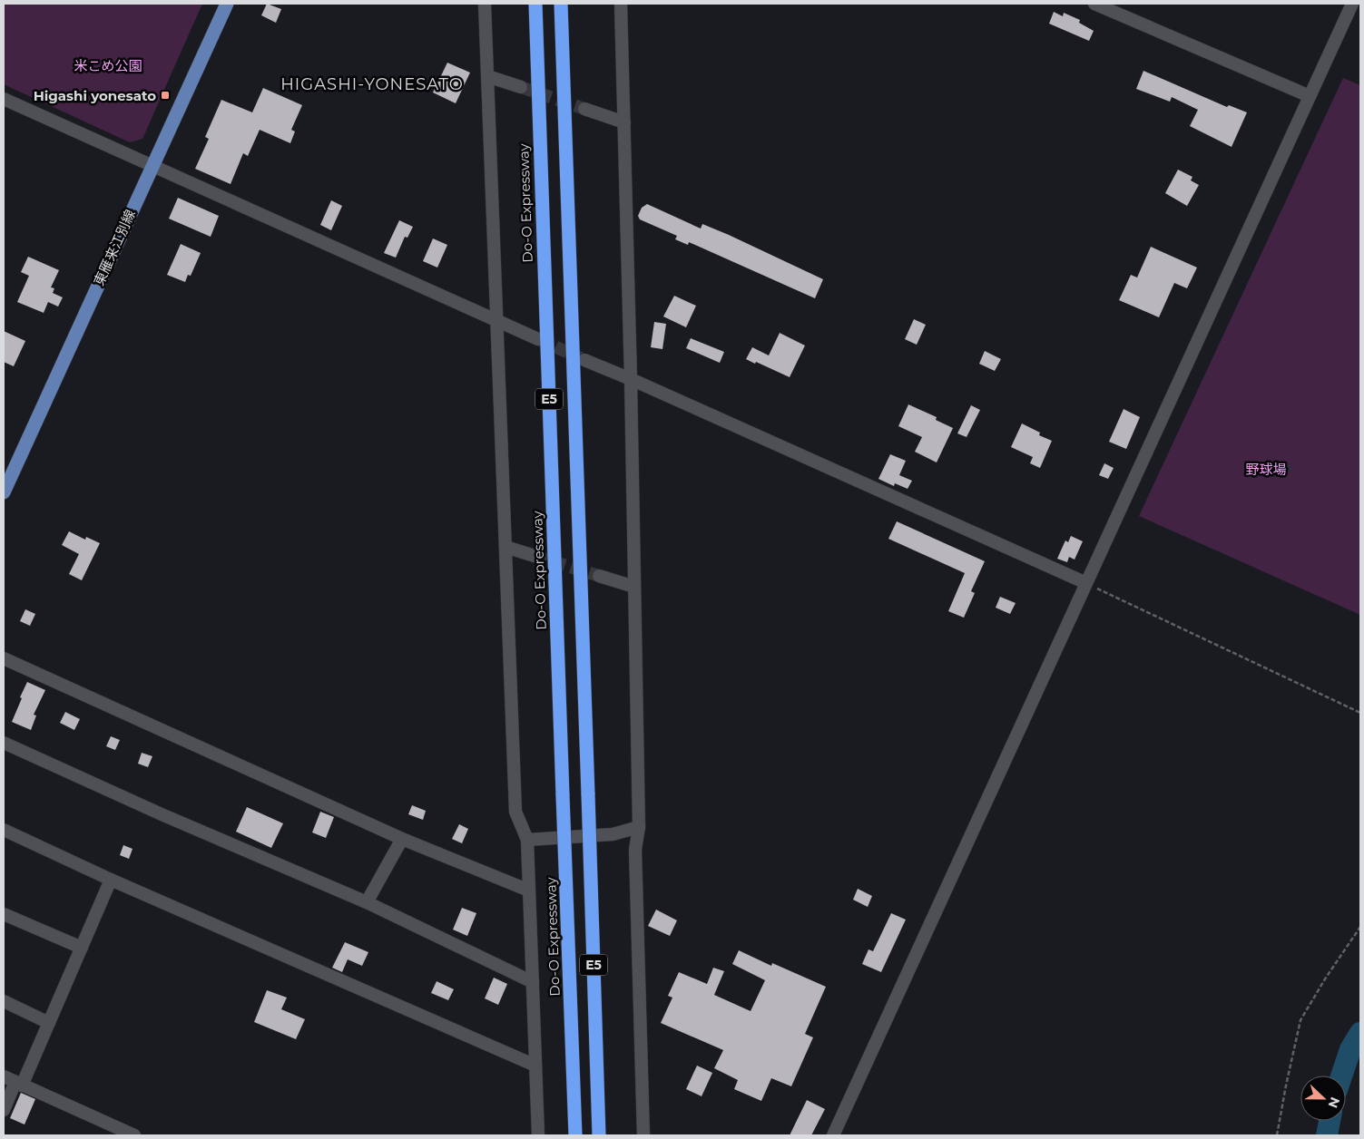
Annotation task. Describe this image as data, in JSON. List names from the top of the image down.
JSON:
{
  "streets": {
    "highway": ["Do-O Expressway", "E5"],
    "main road": ["東雁来江別線"]
  },
  "districts": ["HIGASHI-YONESATO"],
  "parks": ["米こめ公園", "野球場"],
  "places": {
    "transit": ["Higashi yonesato"]
  },
  "north": "right"
}
